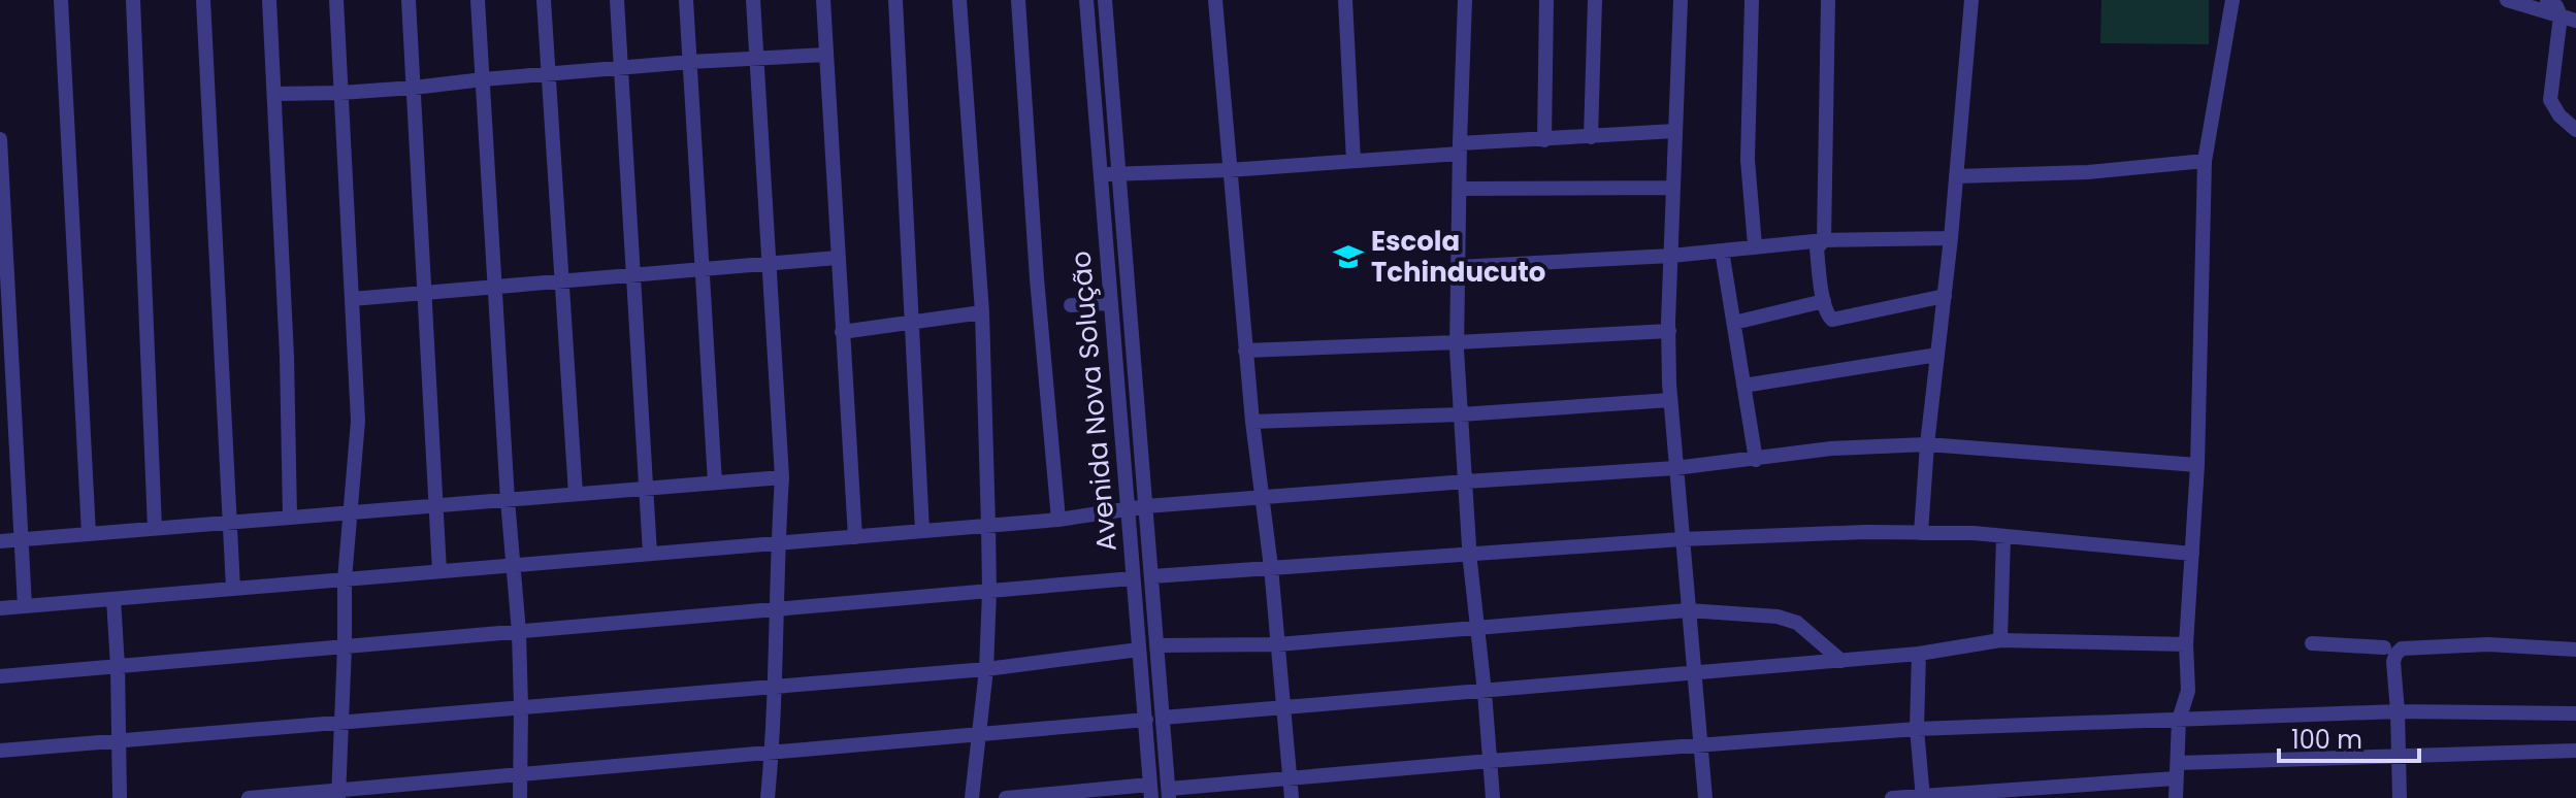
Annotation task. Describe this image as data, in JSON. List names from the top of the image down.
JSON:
{
  "streets": {
    "street": ["Avenida Nova Solução"]
  },
  "places": {
    "school or university": ["Escola Tchinducuto"]
  },
  "scale_bar": "100 m"
}
